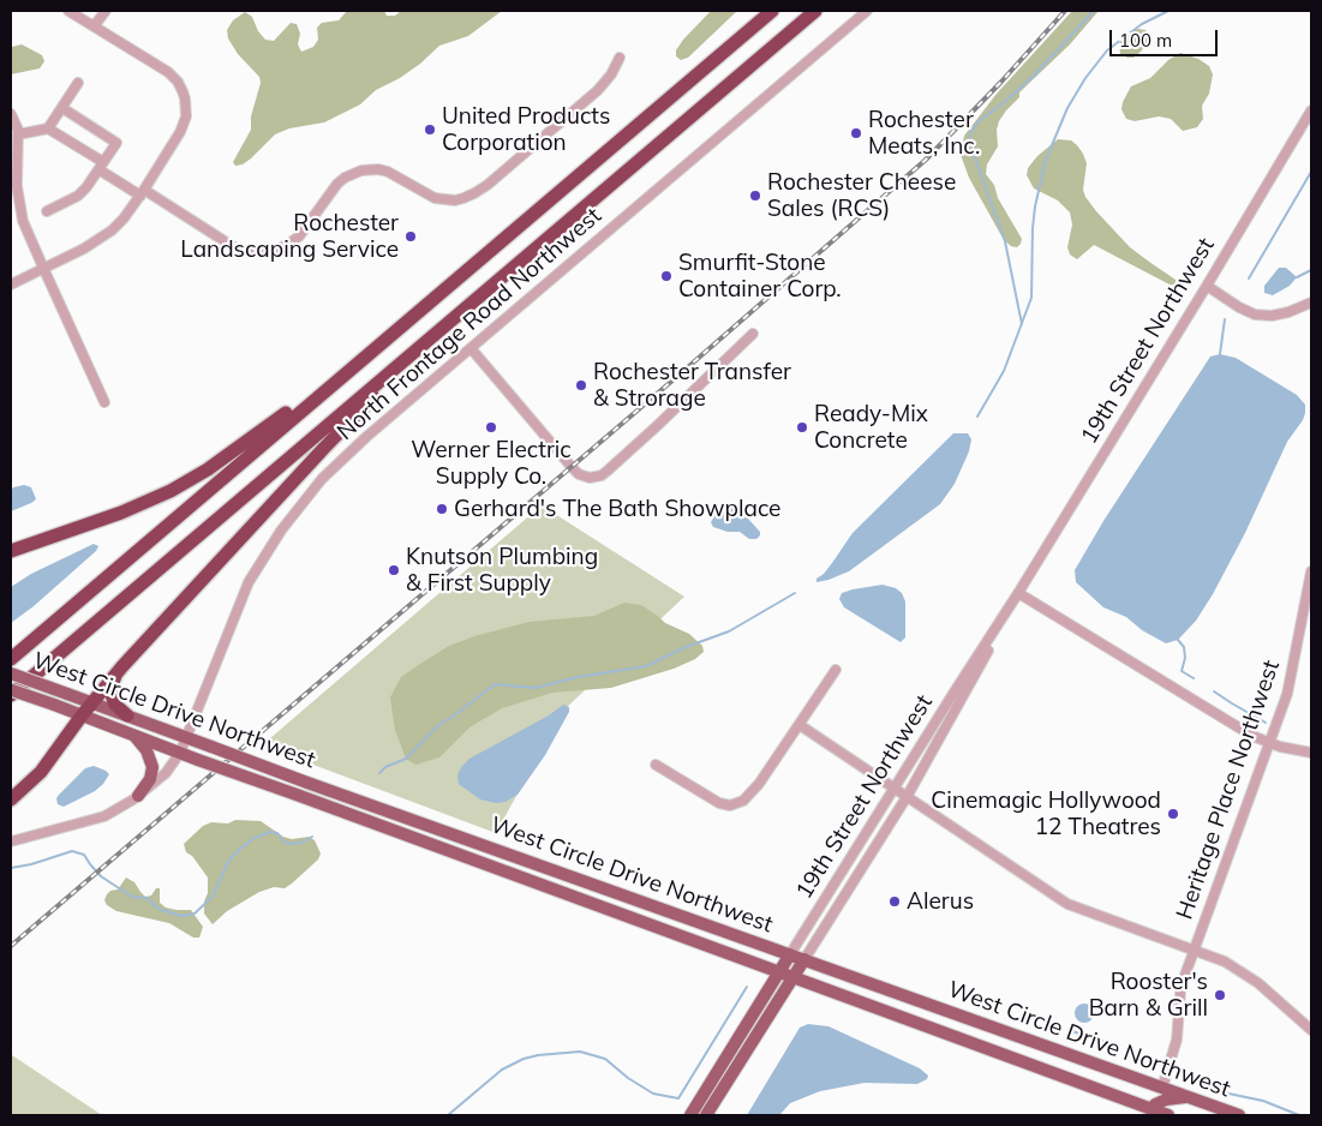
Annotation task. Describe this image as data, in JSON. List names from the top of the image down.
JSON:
{
  "streets": {
    "main road": ["19th Street Northwest", "West Circle Drive Northwest"],
    "street": ["North Frontage Road Northwest", "Heritage Place Northwest"]
  },
  "crossings": [
    ["North Frontage Road Northwest", "West Circle Drive Northwest"],
    ["19th Street Northwest", "West Circle Drive Northwest"],
    ["West Circle Drive Northwest", "Heritage Place Northwest"]
  ],
  "places": [
    "United Products Corporation",
    "Rochester Meats, Inc.",
    "Rochester Cheese Sales (RCS)",
    "Rochester Landscaping Service",
    "Smurfit-Stone Container Corp.",
    "Rochester Transfer & Strorage",
    "Werner Electric Supply Co.",
    "Ready-Mix Concrete",
    "Gerhard's The Bath Showplace",
    "Knutson Plumbing & First Supply",
    "Cinemagic Hollywood 12 Theatres",
    "Alerus",
    "Rooster's Barn & Grill"
  ],
  "scale_bar": "100 m"
}
